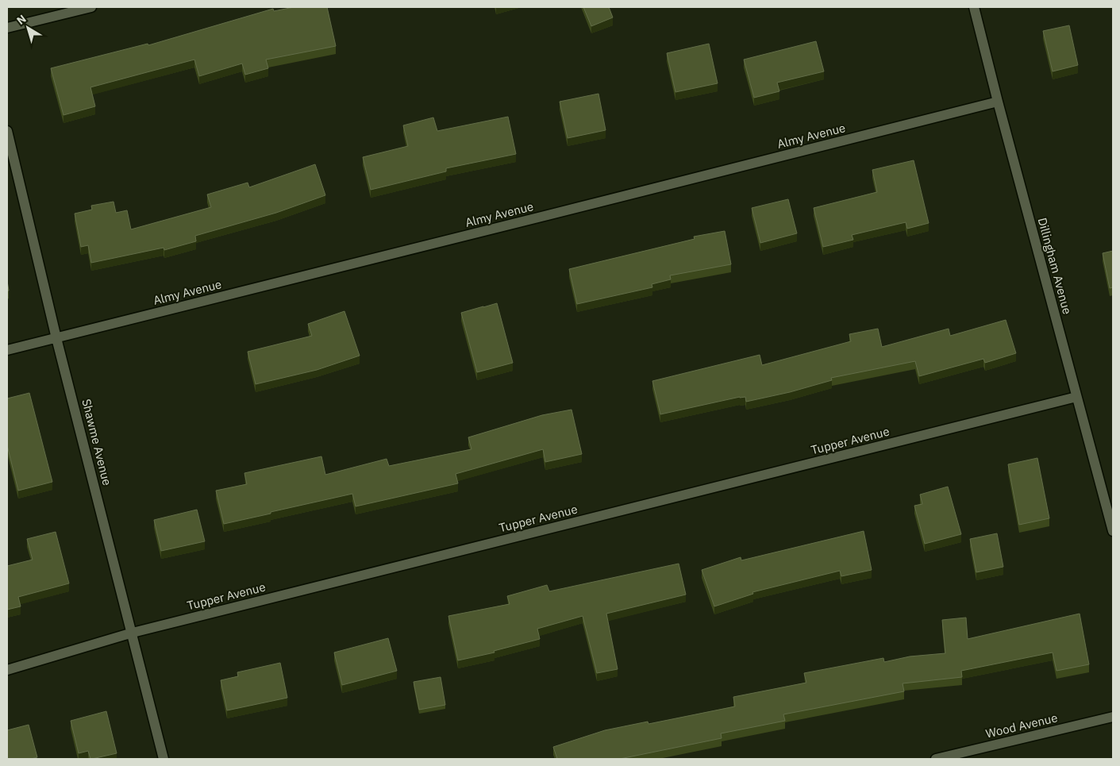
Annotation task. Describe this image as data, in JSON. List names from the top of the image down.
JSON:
{
  "streets": {
    "street": [
      "Almy Avenue",
      "Dillingham Avenue",
      "Tupper Avenue",
      "Shawme Avenue",
      "Wood Avenue"
    ]
  },
  "crossings": [
    ["Almy Avenue", "Dillingham Avenue"],
    ["Almy Avenue", "Shawme Avenue"],
    ["Dillingham Avenue", "Tupper Avenue"],
    ["Tupper Avenue", "Shawme Avenue"]
  ],
  "north": "top left"
}
